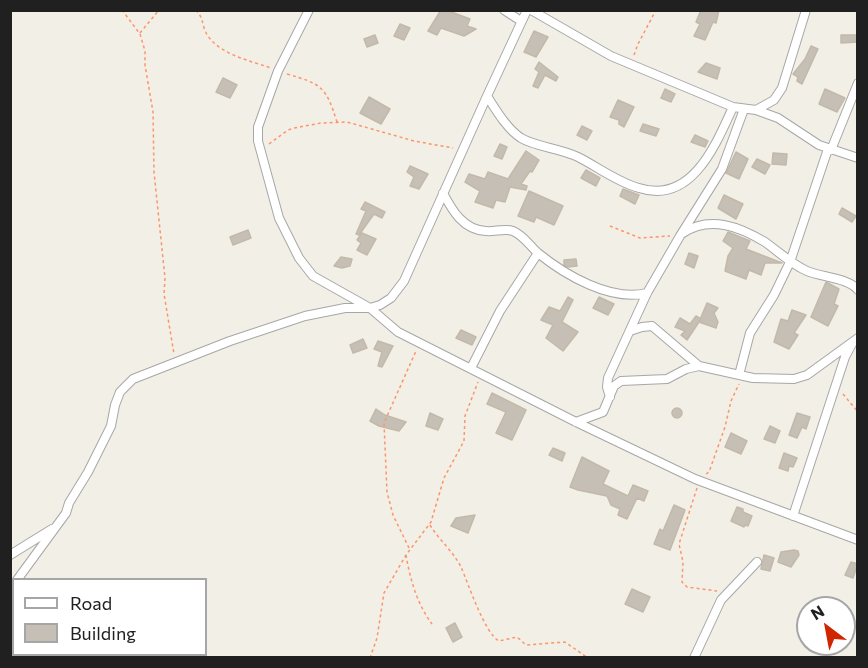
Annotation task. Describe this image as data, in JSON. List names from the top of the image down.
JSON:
{
  "legend": ["Road", "Building"],
  "north": "top left"
}
